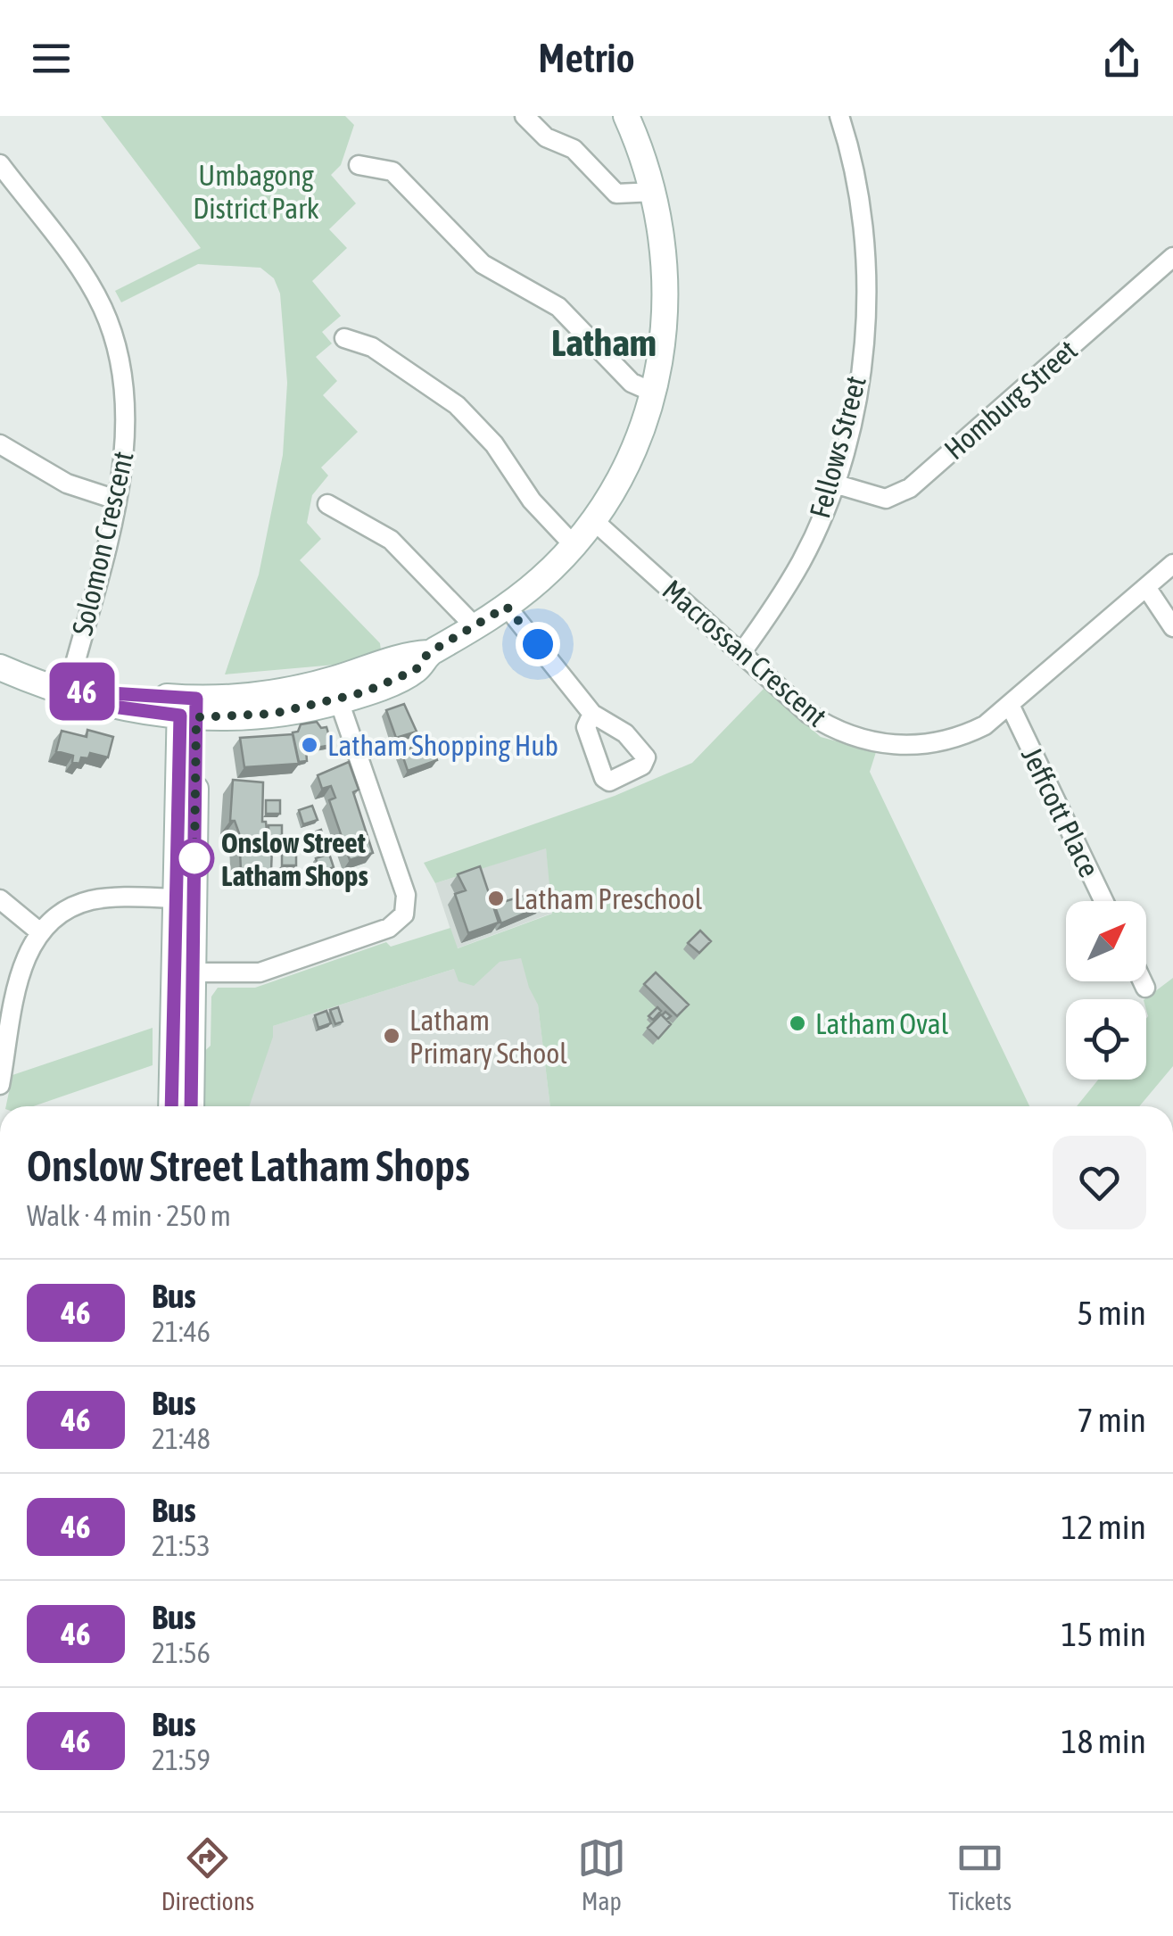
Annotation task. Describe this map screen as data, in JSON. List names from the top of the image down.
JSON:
{
  "streets": {
    "street": [
      "Homburg Street",
      "Fellows Street",
      "Solomon Crescent",
      "Macrossan Crescent",
      "Jeffcott Place"
    ]
  },
  "crossings": [
    ["Homburg Street", "Fellows Street"],
    ["Fellows Street", "Macrossan Crescent"],
    ["Macrossan Crescent", "Jeffcott Place"]
  ],
  "districts": ["Latham"],
  "parks": ["Umbagong District Park"],
  "places": [
    "Latham Shopping Hub",
    "Onslow Street Latham Shops",
    "Latham Preschool",
    "Latham Oval",
    "Latham Primary School"
  ],
  "lines": ["bus line 46"],
  "north": "top right",
  "page": {
    "header": "Metrio",
    "on_map": "46",
    "heading": ["Onslow Street Latham Shops", "Walk · 4 min · 250 m"],
    "list": [
      {
        "mark": "46",
        "name": "Bus",
        "note": "21:46",
        "value": "5 min"
      },
      {
        "mark": "46",
        "name": "Bus",
        "note": "21:48",
        "value": "7 min"
      },
      {
        "mark": "46",
        "name": "Bus",
        "note": "21:53",
        "value": "12 min"
      },
      {
        "mark": "46",
        "name": "Bus",
        "note": "21:56",
        "value": "15 min"
      },
      {
        "mark": "46",
        "name": "Bus",
        "note": "21:59",
        "value": "18 min"
      }
    ],
    "tabs": ["Directions", "Map", "Tickets"]
  }
}
